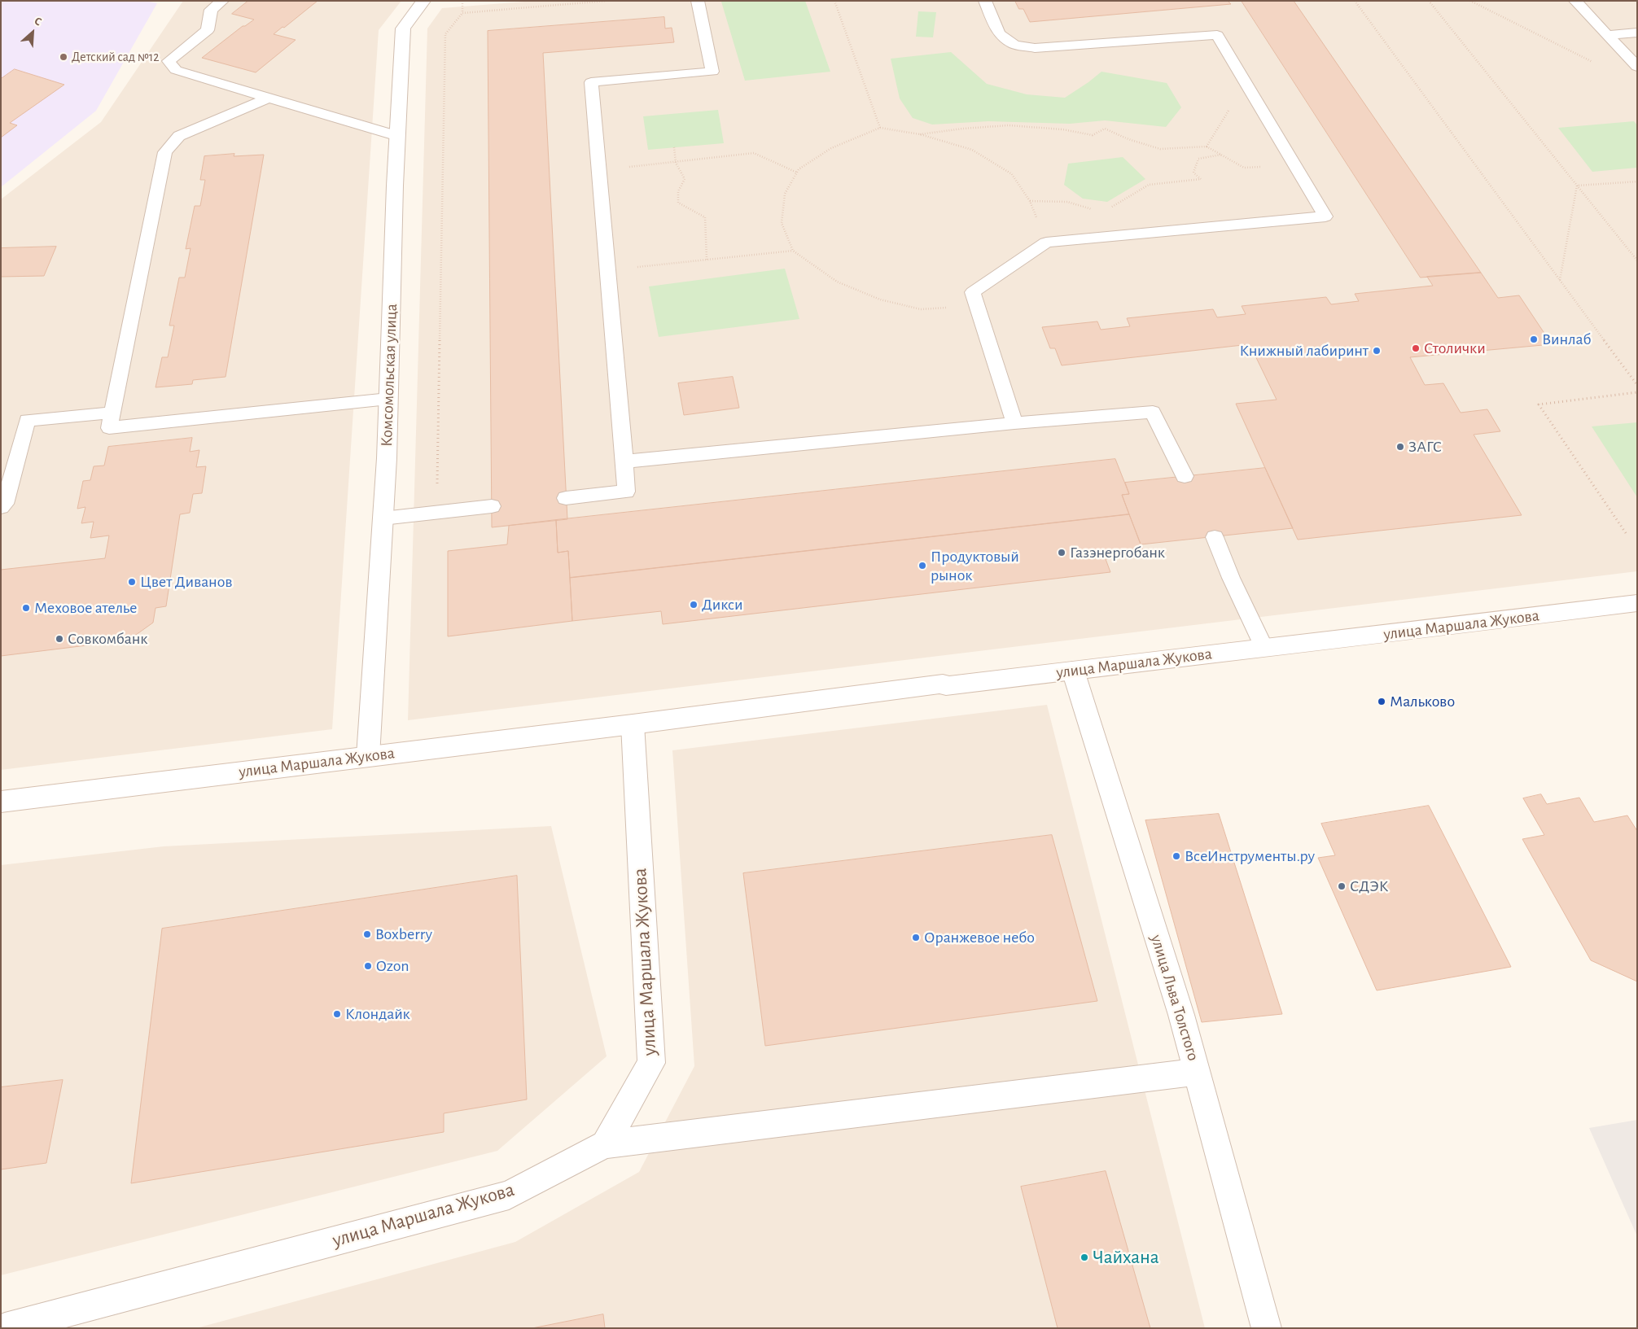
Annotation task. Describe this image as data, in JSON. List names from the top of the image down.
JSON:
{
  "streets": {
    "street": ["Комсомольская улица", "улица Маршала Жукова", "улица Льва Толстого"]
  },
  "crossings": [
    ["Комсомольская улица", "улица Маршала Жукова"],
    ["улица Маршала Жукова", "улица Льва Толстого"]
  ],
  "places": [
    "Детский сад №12",
    "Винлаб",
    "Столички",
    "Книжный лабиринт",
    "ЗАГС",
    "Газэнергобанк",
    "Продуктовый рынок",
    "Цвет Диванов",
    "Дикси",
    "Меховое ателье",
    "Совкомбанк",
    "Мальково",
    "ВсеИнструменты.ру",
    "СДЭК",
    "Boxberry",
    "Оранжевое небо",
    "Ozon",
    "Клондайк",
    "Чайхана"
  ],
  "north": "top right"
}
